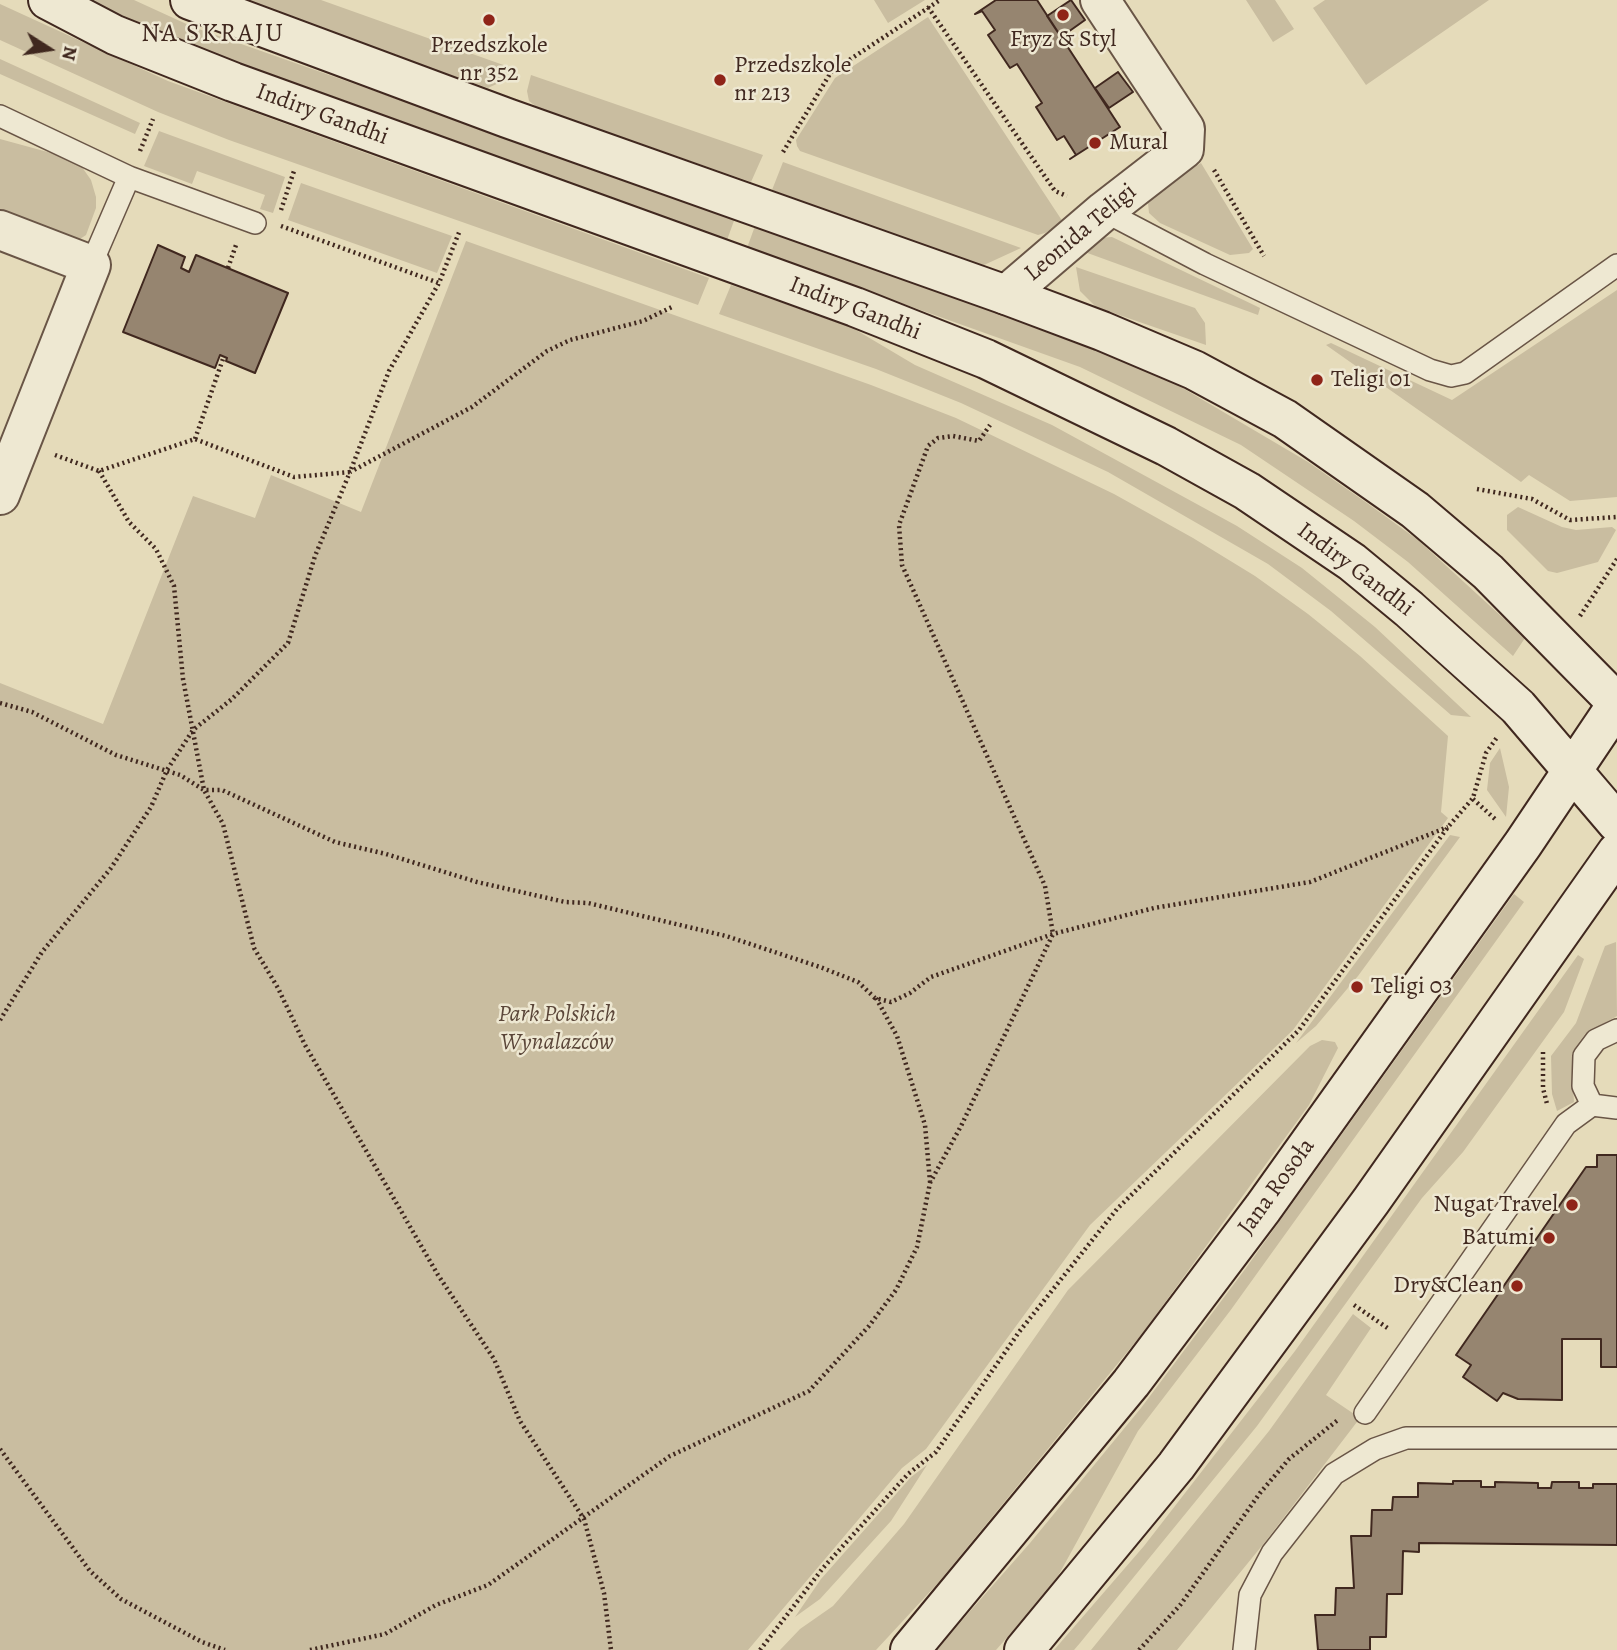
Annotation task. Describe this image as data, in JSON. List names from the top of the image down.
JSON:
{
  "streets": {
    "street": ["Indiry Gandhi", "Leonida Teligi", "Jana Rosoła"]
  },
  "crossings": [
    ["Indiry Gandhi", "Jana Rosoła"]
  ],
  "districts": ["NA SKRAJU"],
  "parks": ["Park Polskich Wynalazców"],
  "places": [
    "Fryz & Styl",
    "Przedszkole nr 352",
    "Przedszkole nr 213",
    "Mural",
    "Teligi 01",
    "Teligi 03",
    "Nugat Travel",
    "Batumi",
    "Dry&Clean"
  ],
  "north": "right"
}
